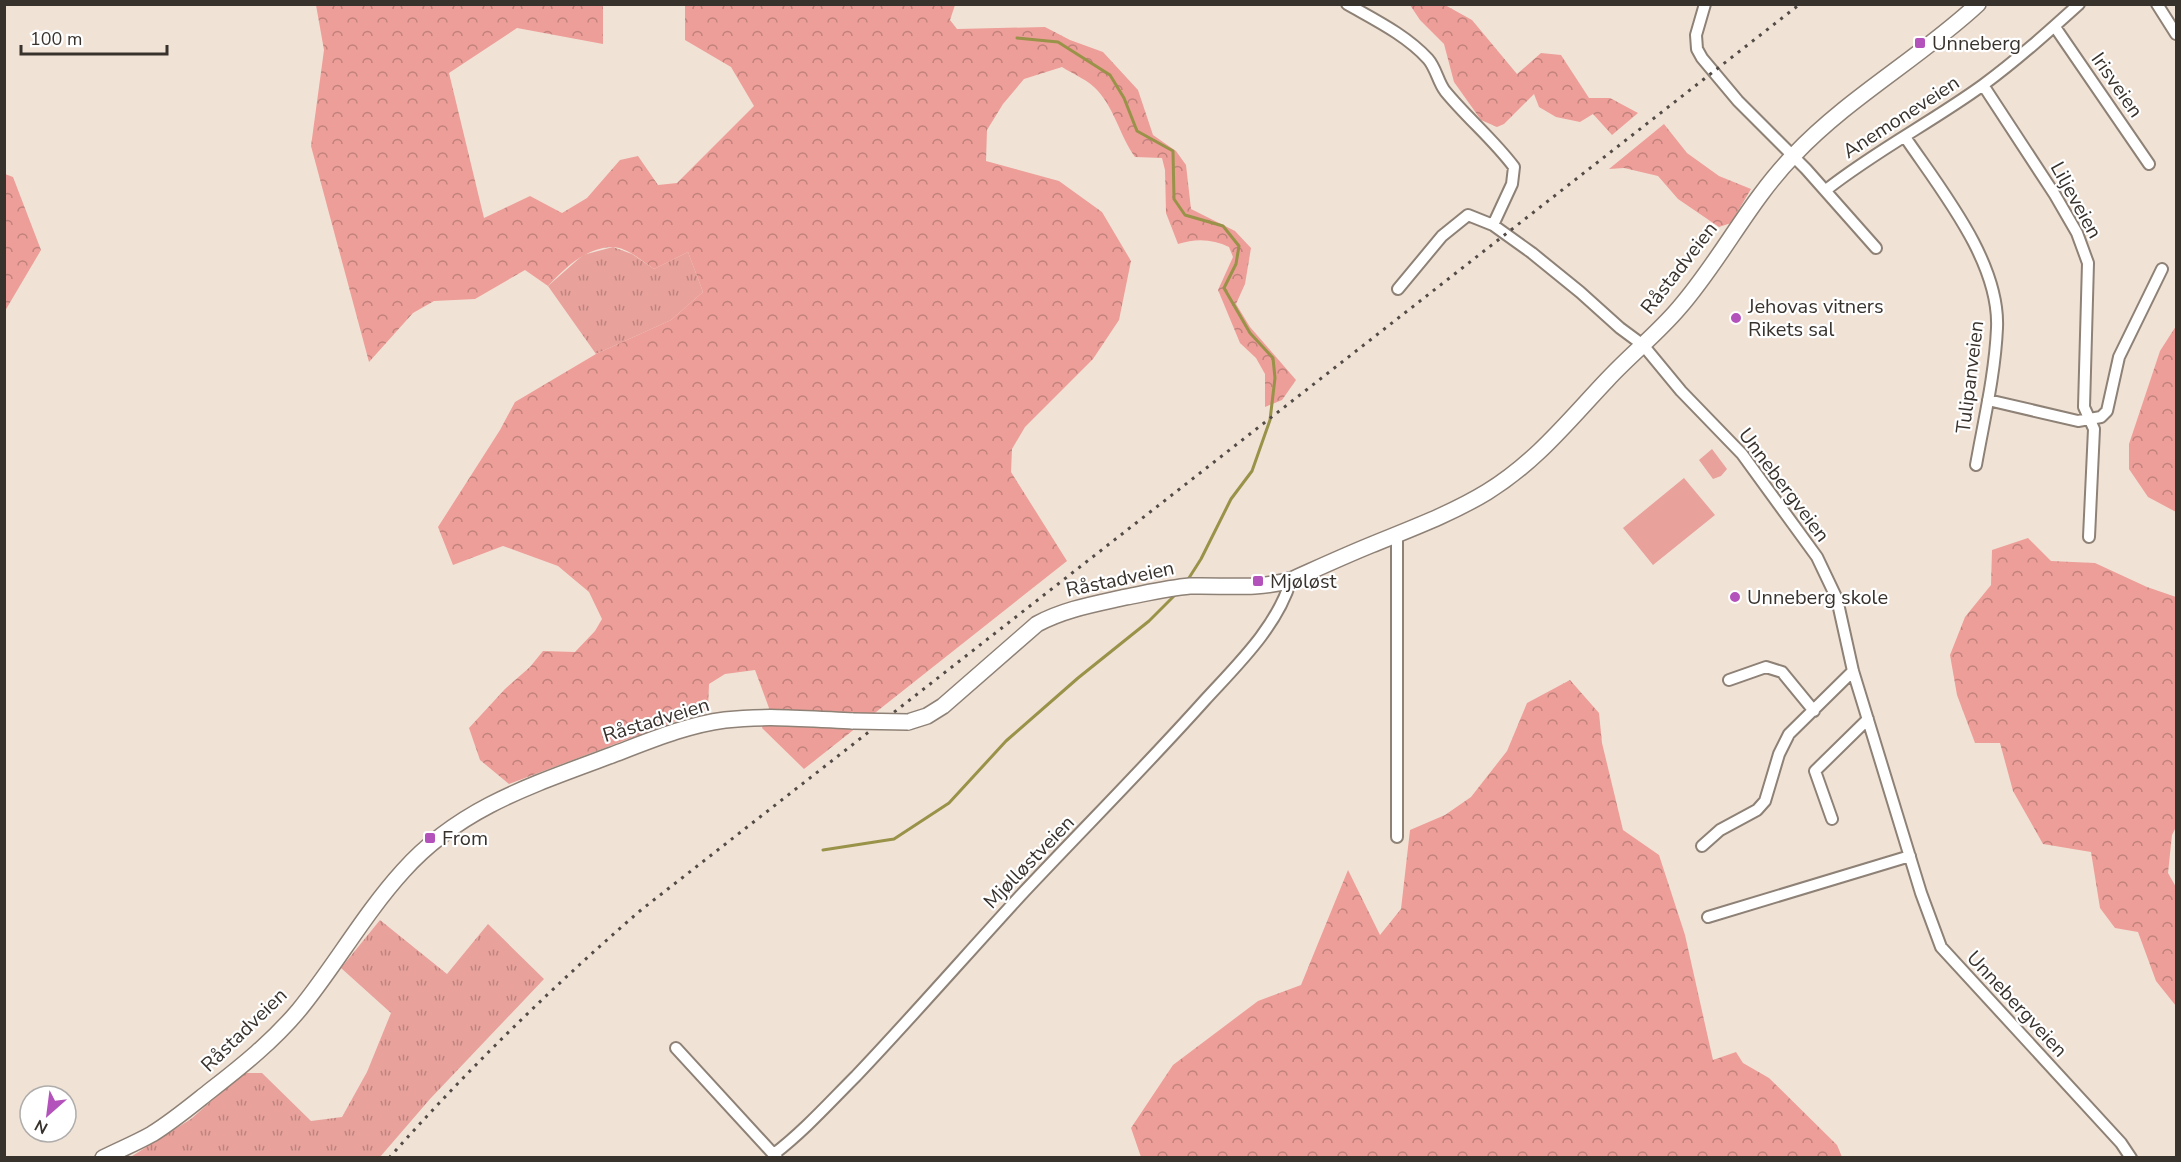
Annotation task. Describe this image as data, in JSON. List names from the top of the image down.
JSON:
{
  "streets": {
    "main road": ["Råstadveien"],
    "street": [
      "Irisveien",
      "Anemoneveien",
      "Liljeveien",
      "Tulipanveien",
      "Unnebergveien",
      "Mjølløstveien"
    ]
  },
  "crossings": [
    ["Irisveien", "Anemoneveien"],
    ["Anemoneveien", "Liljeveien"],
    ["Anemoneveien", "Tulipanveien"],
    ["Råstadveien", "Unnebergveien"],
    ["Råstadveien", "Mjølløstveien"]
  ],
  "places": {
    "transit": ["Unneberg", "Mjøløst", "From"],
    "other": ["Jehovas vitners Rikets sal", "Unneberg skole"]
  },
  "scale_bar": "100 m",
  "north": "bottom left"
}
